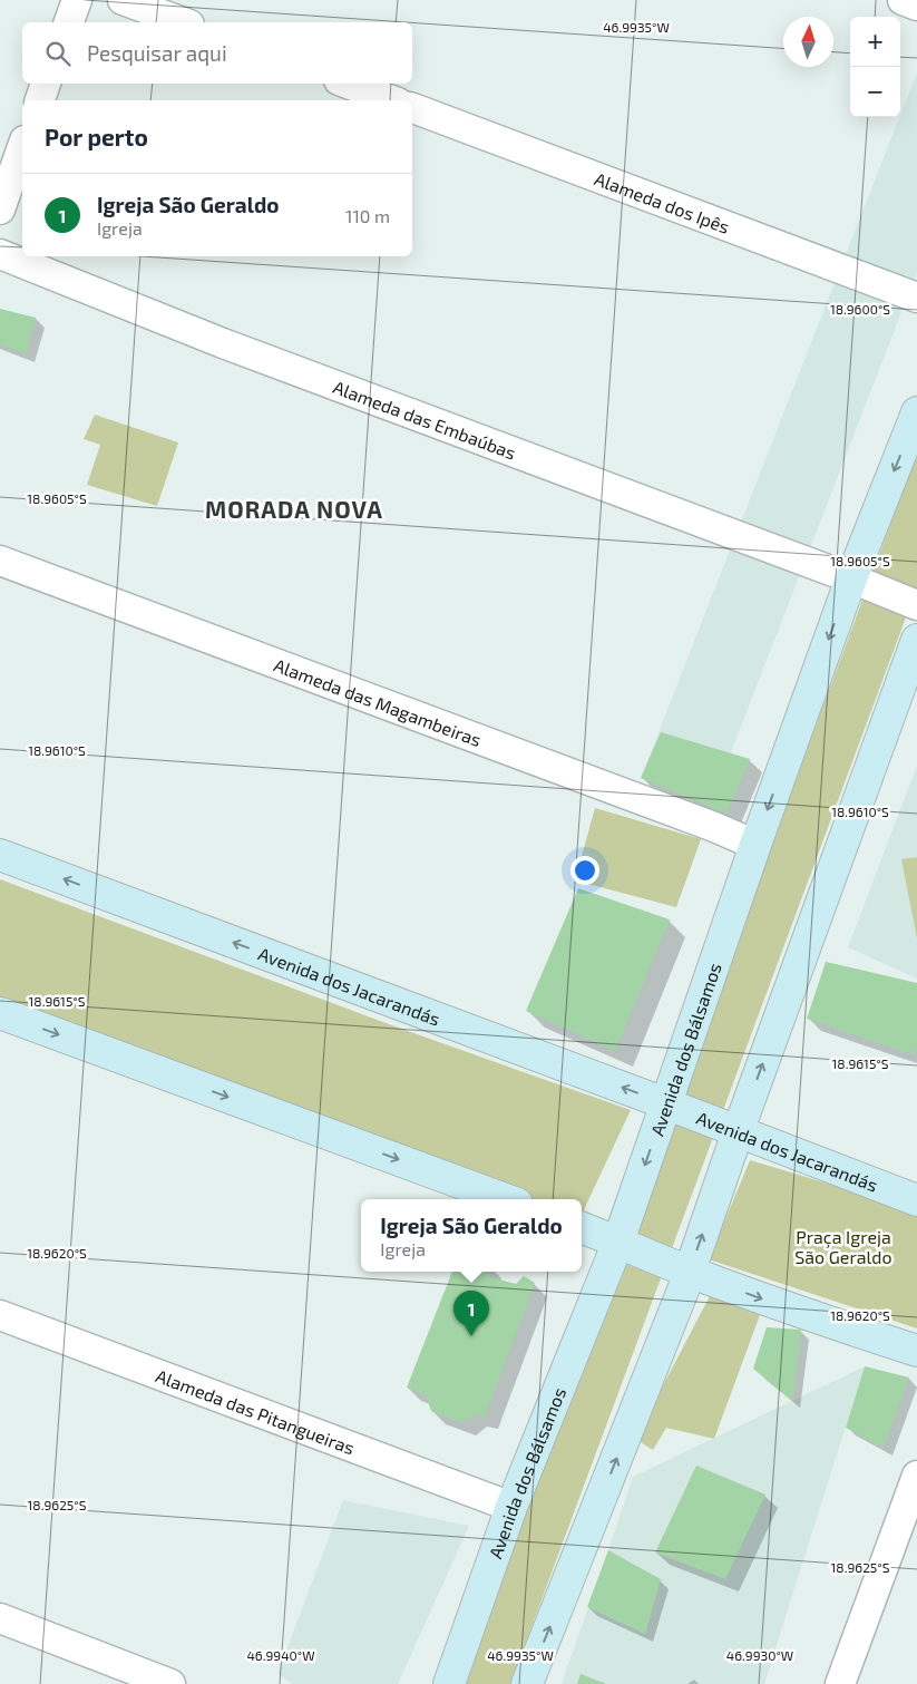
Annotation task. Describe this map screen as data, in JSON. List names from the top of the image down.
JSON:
{
  "streets": {
    "street": [
      "Alameda dos Ipês",
      "Alameda das Embaúbas",
      "Alameda das Magambeiras",
      "Avenida dos Jacarandás",
      "Avenida dos Bálsamos",
      "Alameda das Pitangueiras"
    ]
  },
  "crossings": [
    ["Alameda das Embaúbas", "Avenida dos Bálsamos"],
    ["Alameda das Magambeiras", "Avenida dos Bálsamos"],
    ["Avenida dos Jacarandás", "Avenida dos Bálsamos"],
    ["Avenida dos Bálsamos", "Alameda das Pitangueiras"]
  ],
  "districts": ["MORADA NOVA"],
  "parks": ["Praça Igreja São Geraldo"],
  "north": "top",
  "page": {
    "map_buttons": ["+", "−"],
    "search": "Pesquisar aqui",
    "heading": "Por perto",
    "list": [
      {
        "mark": "1",
        "name": "Igreja São Geraldo",
        "note": "Igreja",
        "value": "110 m"
      }
    ],
    "popup": ["Igreja São Geraldo", "Igreja"],
    "pins": "1"
  },
  "coordinates": [
    "46.9935°W",
    "18.9600°S",
    "18.9605°S",
    "18.9610°S",
    "18.9615°S",
    "18.9620°S",
    "18.9625°S",
    "46.9940°W",
    "46.9930°W"
  ]
}
